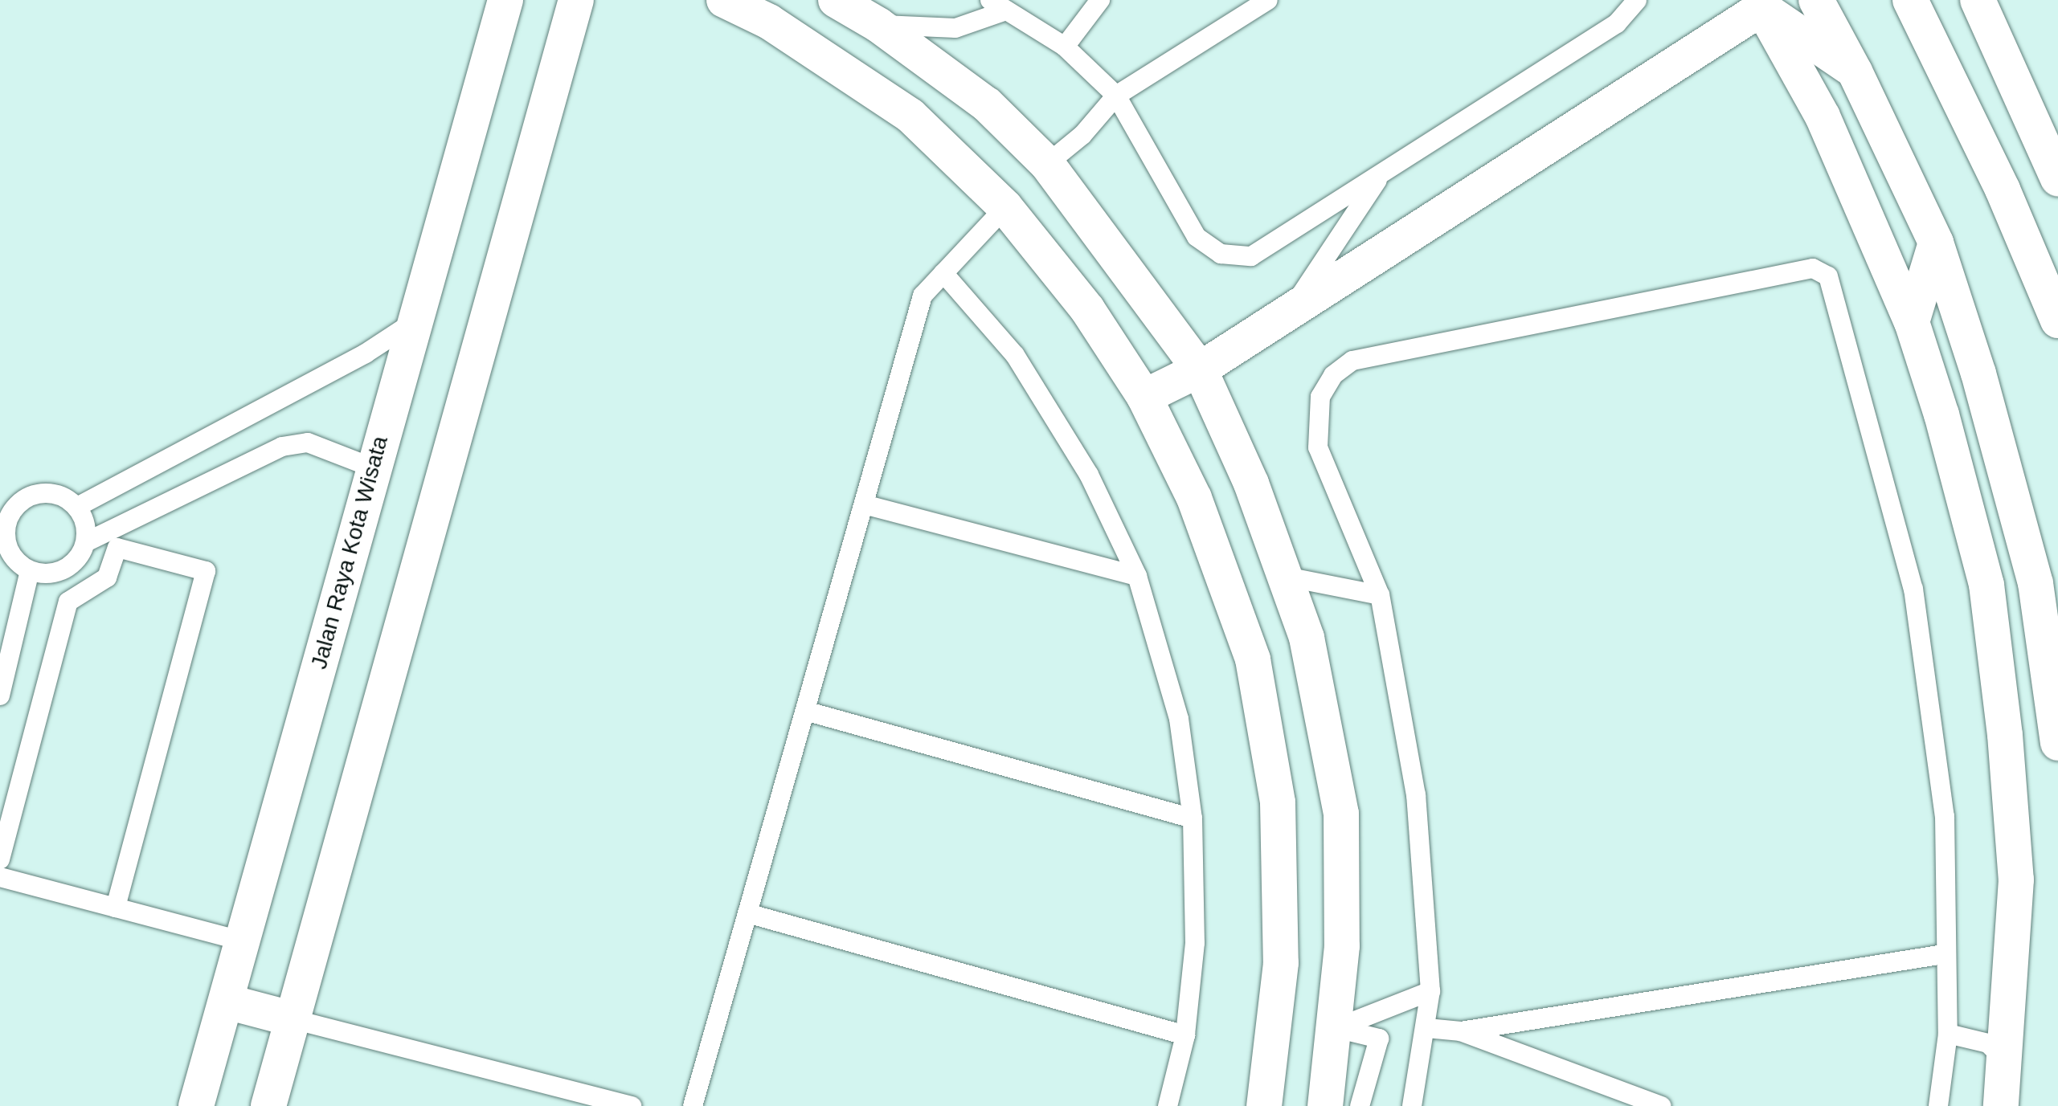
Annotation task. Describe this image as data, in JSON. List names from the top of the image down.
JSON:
{
  "streets": {
    "street": ["Jalan Raya Kota Wisata"]
  }
}
